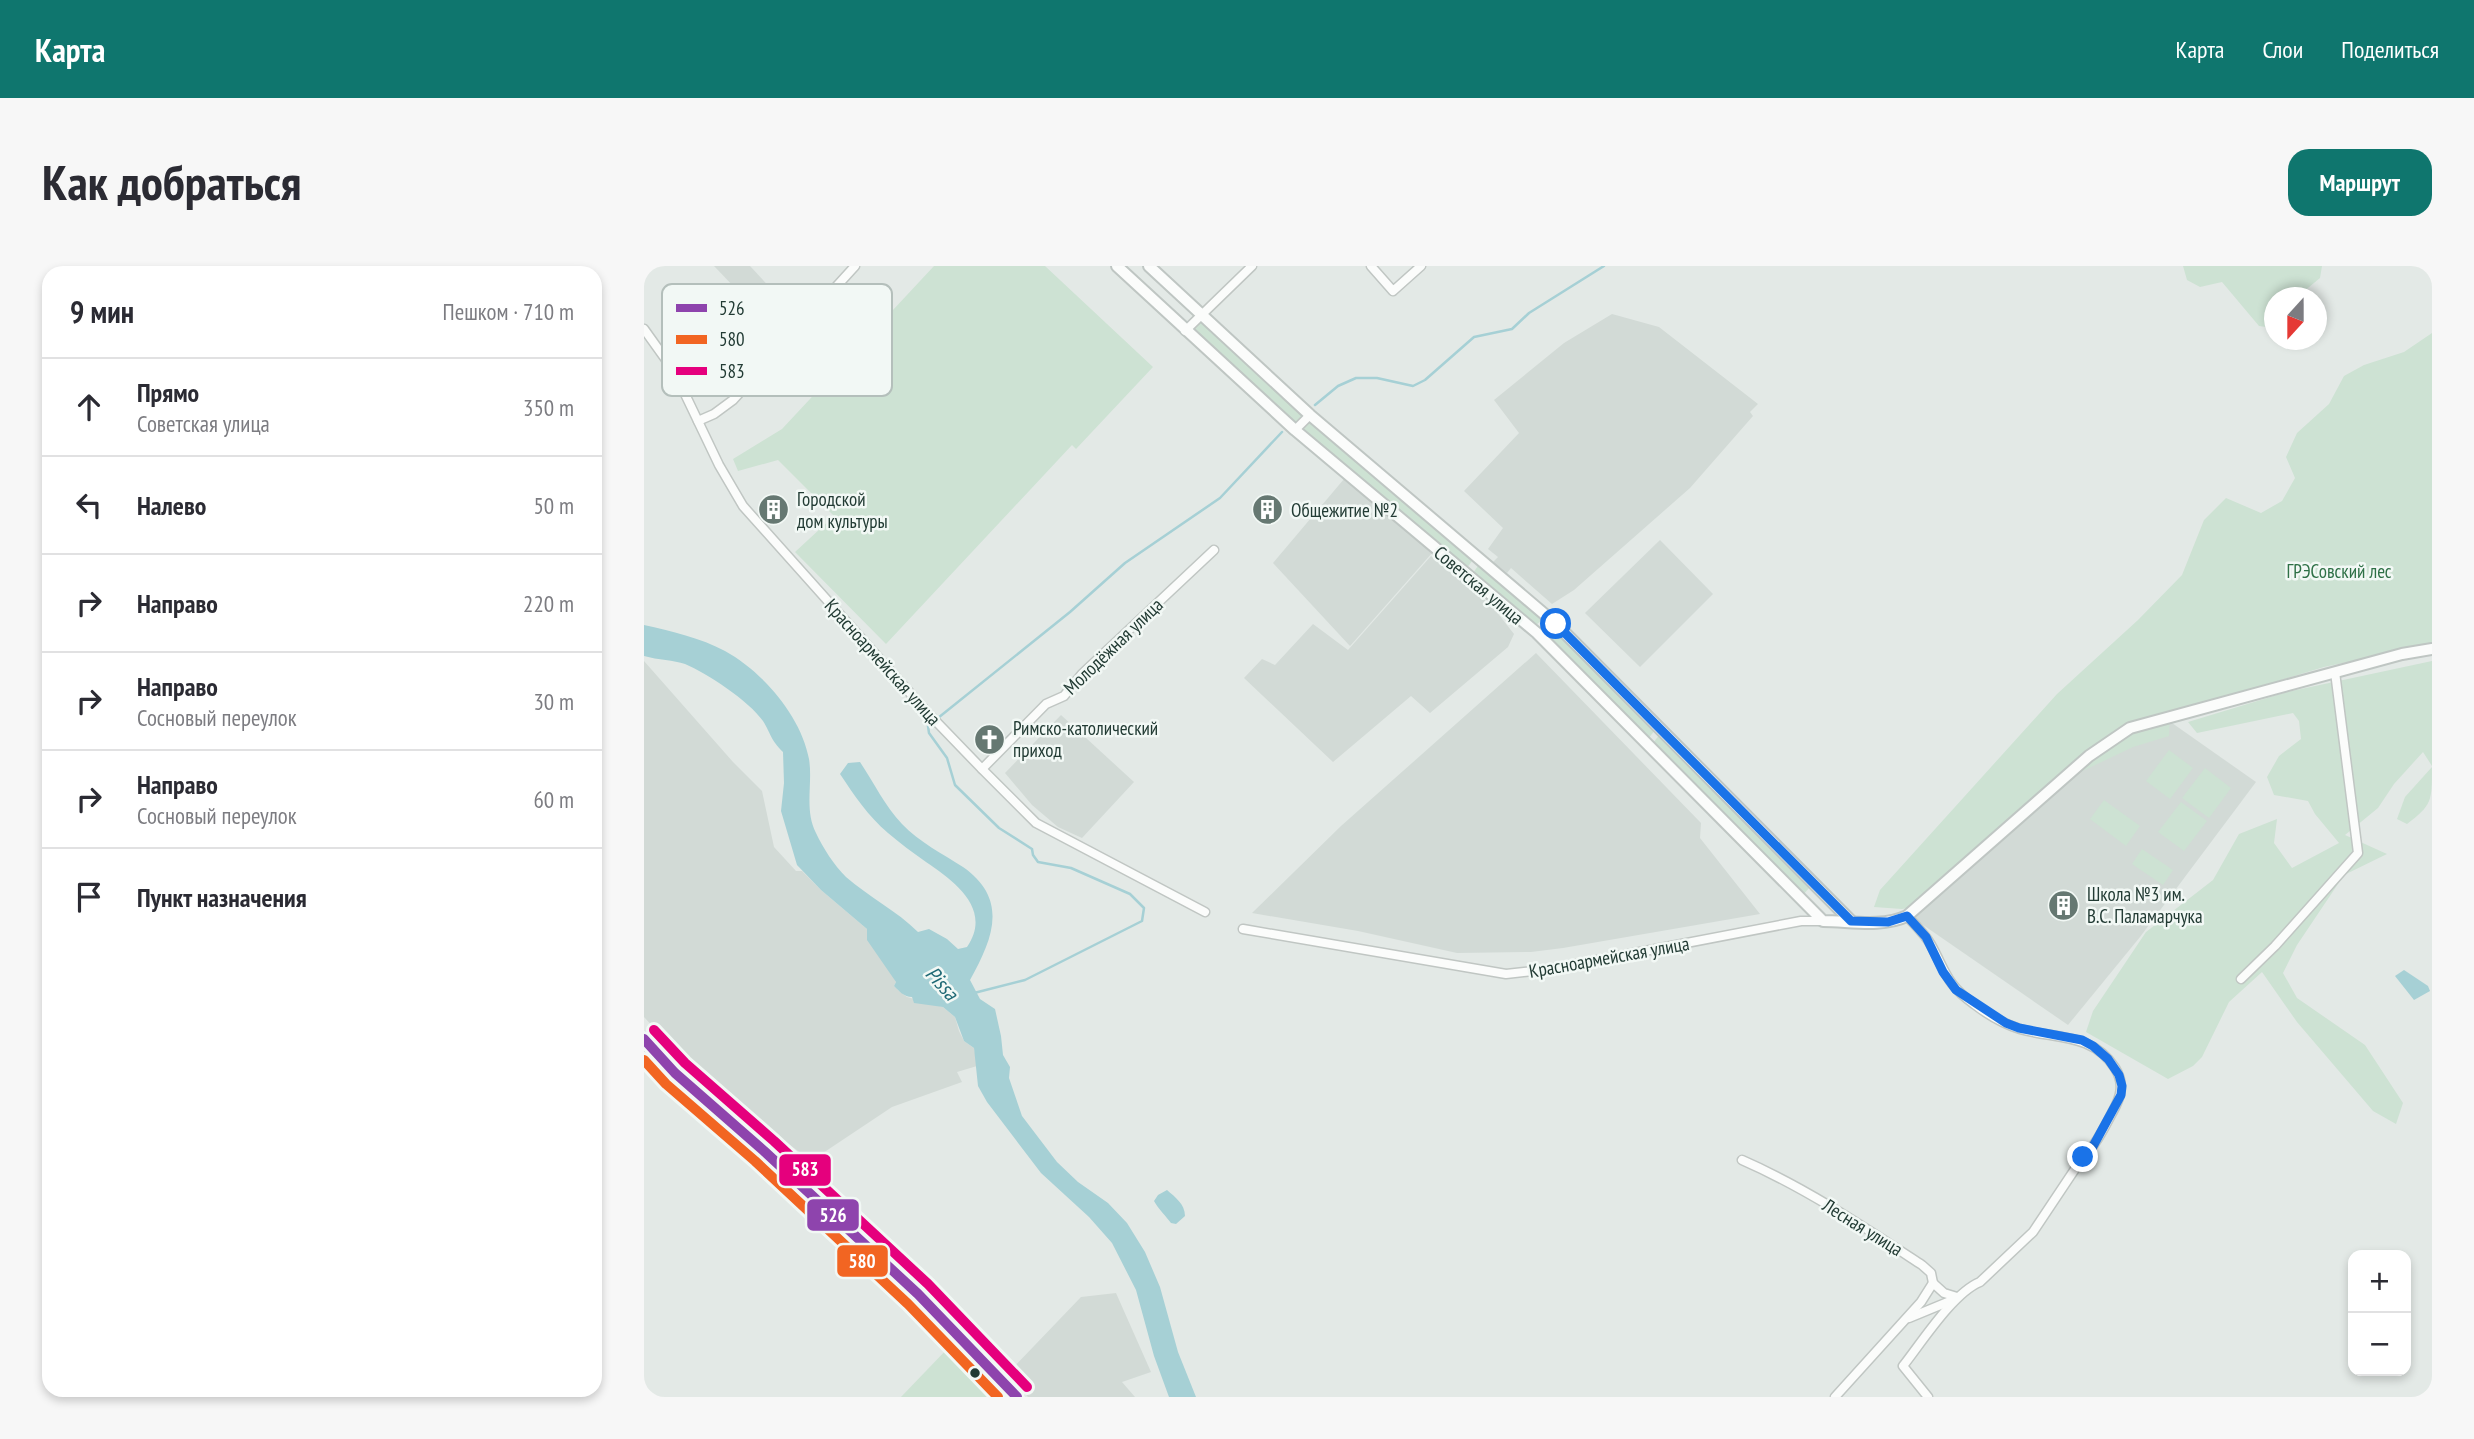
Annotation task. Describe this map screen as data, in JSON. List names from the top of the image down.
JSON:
{
  "streets": {
    "main road": ["Советская улица", "Красноармейская улица"],
    "street": ["Молодёжная улица", "Лесная улица"]
  },
  "crossings": [
    ["Советская улица", "Красноармейская улица"],
    ["Молодёжная улица", "Красноармейская улица"]
  ],
  "water": ["Pissa"],
  "parks": ["ГРЭСовский лес"],
  "places": {
    "building": ["Городской дом культуры", "Общежитие №2", "Школа №3 им. В.С. Паламарчука"],
    "church": ["Римско-католический приход"]
  },
  "lines": ["transit line 583", "transit line 526", "transit line 580"],
  "legend": ["526", "580", "583"],
  "north": "bottom",
  "page": {
    "header": "Карта",
    "nav": ["Карта", "Слои", "Поделиться"],
    "buttons": "Маршрут",
    "title": "Как добраться",
    "heading": ["9 мин", "Пешком · 710 m"],
    "list": [
      ["Прямо", "Советская улица", "350 m"],
      ["Налево", "50 m"],
      ["Направо", "220 m"],
      ["Направо", "Сосновый переулок", "30 m"],
      ["Направо", "Сосновый переулок", "60 m"],
      "Пункт назначения"
    ],
    "map_buttons": ["+", "−"]
  }
}
